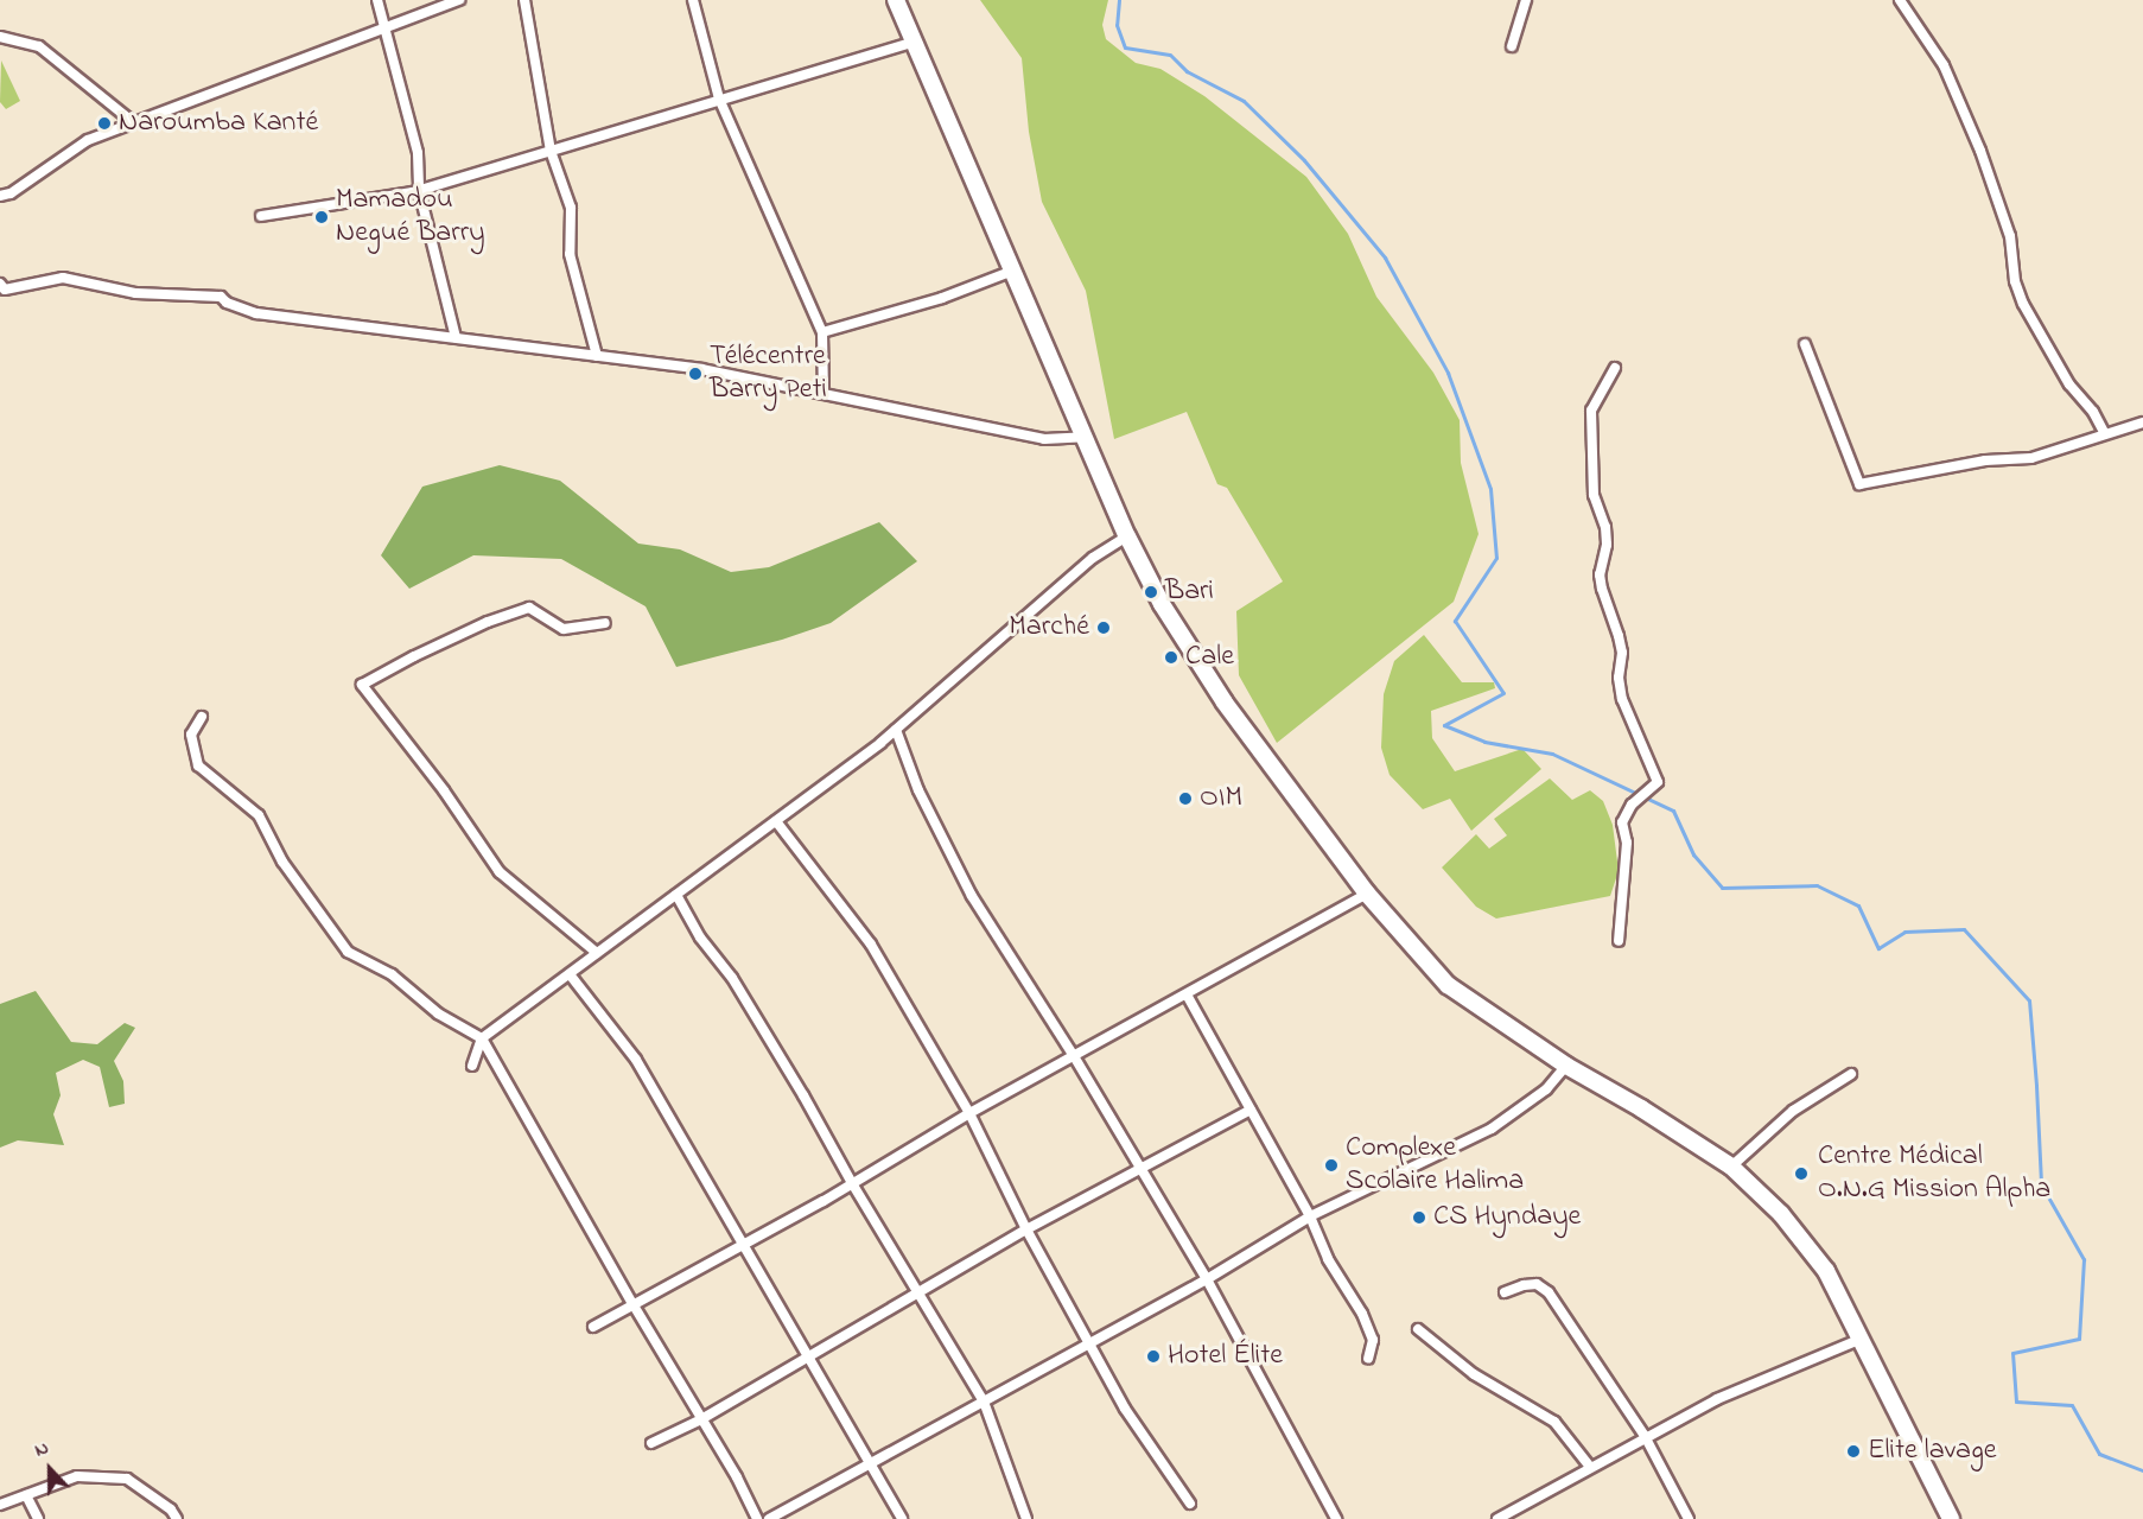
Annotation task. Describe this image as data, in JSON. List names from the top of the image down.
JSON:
{
  "places": [
    "Naroumba Kanté",
    "Mamadou Negué Barry",
    "Télécentre Barry Peti",
    "Bari",
    "Marché",
    "Cale",
    "OIM",
    "Complexe Scolaire Halima",
    "Centre Médical O.N.G Mission Alpha",
    "CS Hyndaye",
    "Hotel Élite",
    "Elite lavage"
  ],
  "north": "top"
}
